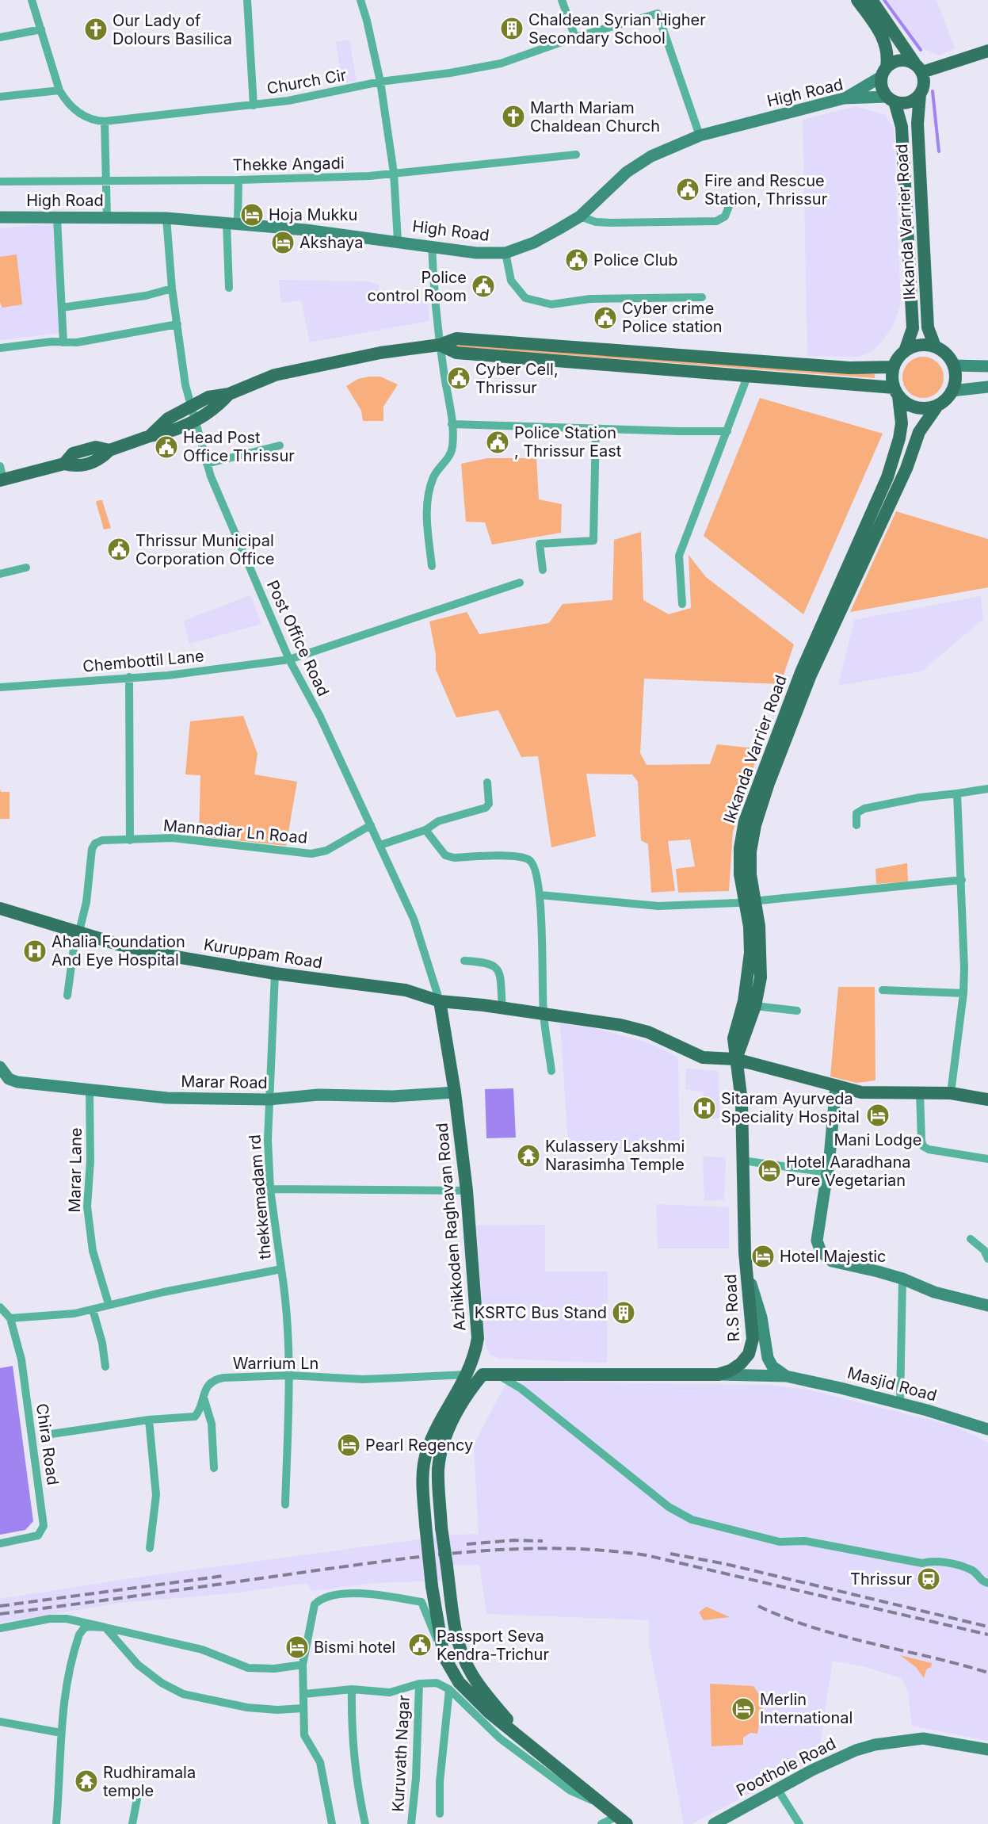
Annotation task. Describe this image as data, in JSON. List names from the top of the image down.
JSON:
{
  "streets": {
    "main road": [
      "Ikkanda Varrier Road",
      "Kuruppam Road",
      "Azhikkoden Raghavan Road",
      "R.S Road"
    ],
    "street": [
      "Church Cir",
      "High Road",
      "Thekke Angadi",
      "Post Office Road",
      "Chembottil Lane",
      "Mannadiar Ln Road",
      "Marar Road",
      "Marar Lane",
      "thekkemadam rd",
      "Warrium Ln",
      "Masjid Road",
      "Chira Road",
      "Kuruvath Nagar",
      "Poothole Road"
    ]
  },
  "crossings": [
    ["Church Cir", "High Road"],
    ["High Road", "Ikkanda Varrier Road"],
    ["High Road", "Post Office Road"],
    ["Ikkanda Varrier Road", "Kuruppam Road"],
    ["Ikkanda Varrier Road", "R.S Road"],
    ["Post Office Road", "Chembottil Lane"],
    ["Post Office Road", "Mannadiar Ln Road"],
    ["Post Office Road", "Kuruppam Road"],
    ["Post Office Road", "Azhikkoden Raghavan Road"],
    ["Mannadiar Ln Road", "Kuruppam Road"],
    ["Kuruppam Road", "thekkemadam rd"],
    ["Kuruppam Road", "Azhikkoden Raghavan Road"],
    ["Kuruppam Road", "R.S Road"],
    ["Marar Road", "Marar Lane"],
    ["Marar Road", "thekkemadam rd"],
    ["Marar Road", "Azhikkoden Raghavan Road"],
    ["Marar Lane", "thekkemadam rd"],
    ["thekkemadam rd", "Chira Road"],
    ["Azhikkoden Raghavan Road", "R.S Road"],
    ["Azhikkoden Raghavan Road", "Warrium Ln"],
    ["R.S Road", "Warrium Ln"],
    ["R.S Road", "Masjid Road"]
  ],
  "places": {
    "building": ["Chaldean Syrian Higher Secondary School", "KSRTC Bus Stand"],
    "church": ["Our Lady of Dolours Basilica", "Marth Mariam Chaldean Church"],
    "public building": [
      "Fire and Rescue Station, Thrissur",
      "Police Club",
      "Police control Room",
      "Cyber crime Police station",
      "Cyber Cell, Thrissur",
      "Police Station , Thrissur East",
      "Head Post Office Thrissur",
      "Thrissur Municipal Corporation Office",
      "Passport Seva Kendra-Trichur"
    ],
    "hotel": [
      "Hoja Mukku",
      "Akshaya",
      "Mani Lodge",
      "Hotel Aaradhana Pure Vegetarian",
      "Hotel Majestic",
      "Pearl Regency",
      "Bismi hotel",
      "Merlin International"
    ],
    "hospital": ["Ahalia Foundation And Eye Hospital", "Sitaram Ayurveda Speciality Hospital"],
    "temple": ["Kulassery Lakshmi Narasimha Temple", "Rudhiramala temple"],
    "station": ["Thrissur"]
  }
}
